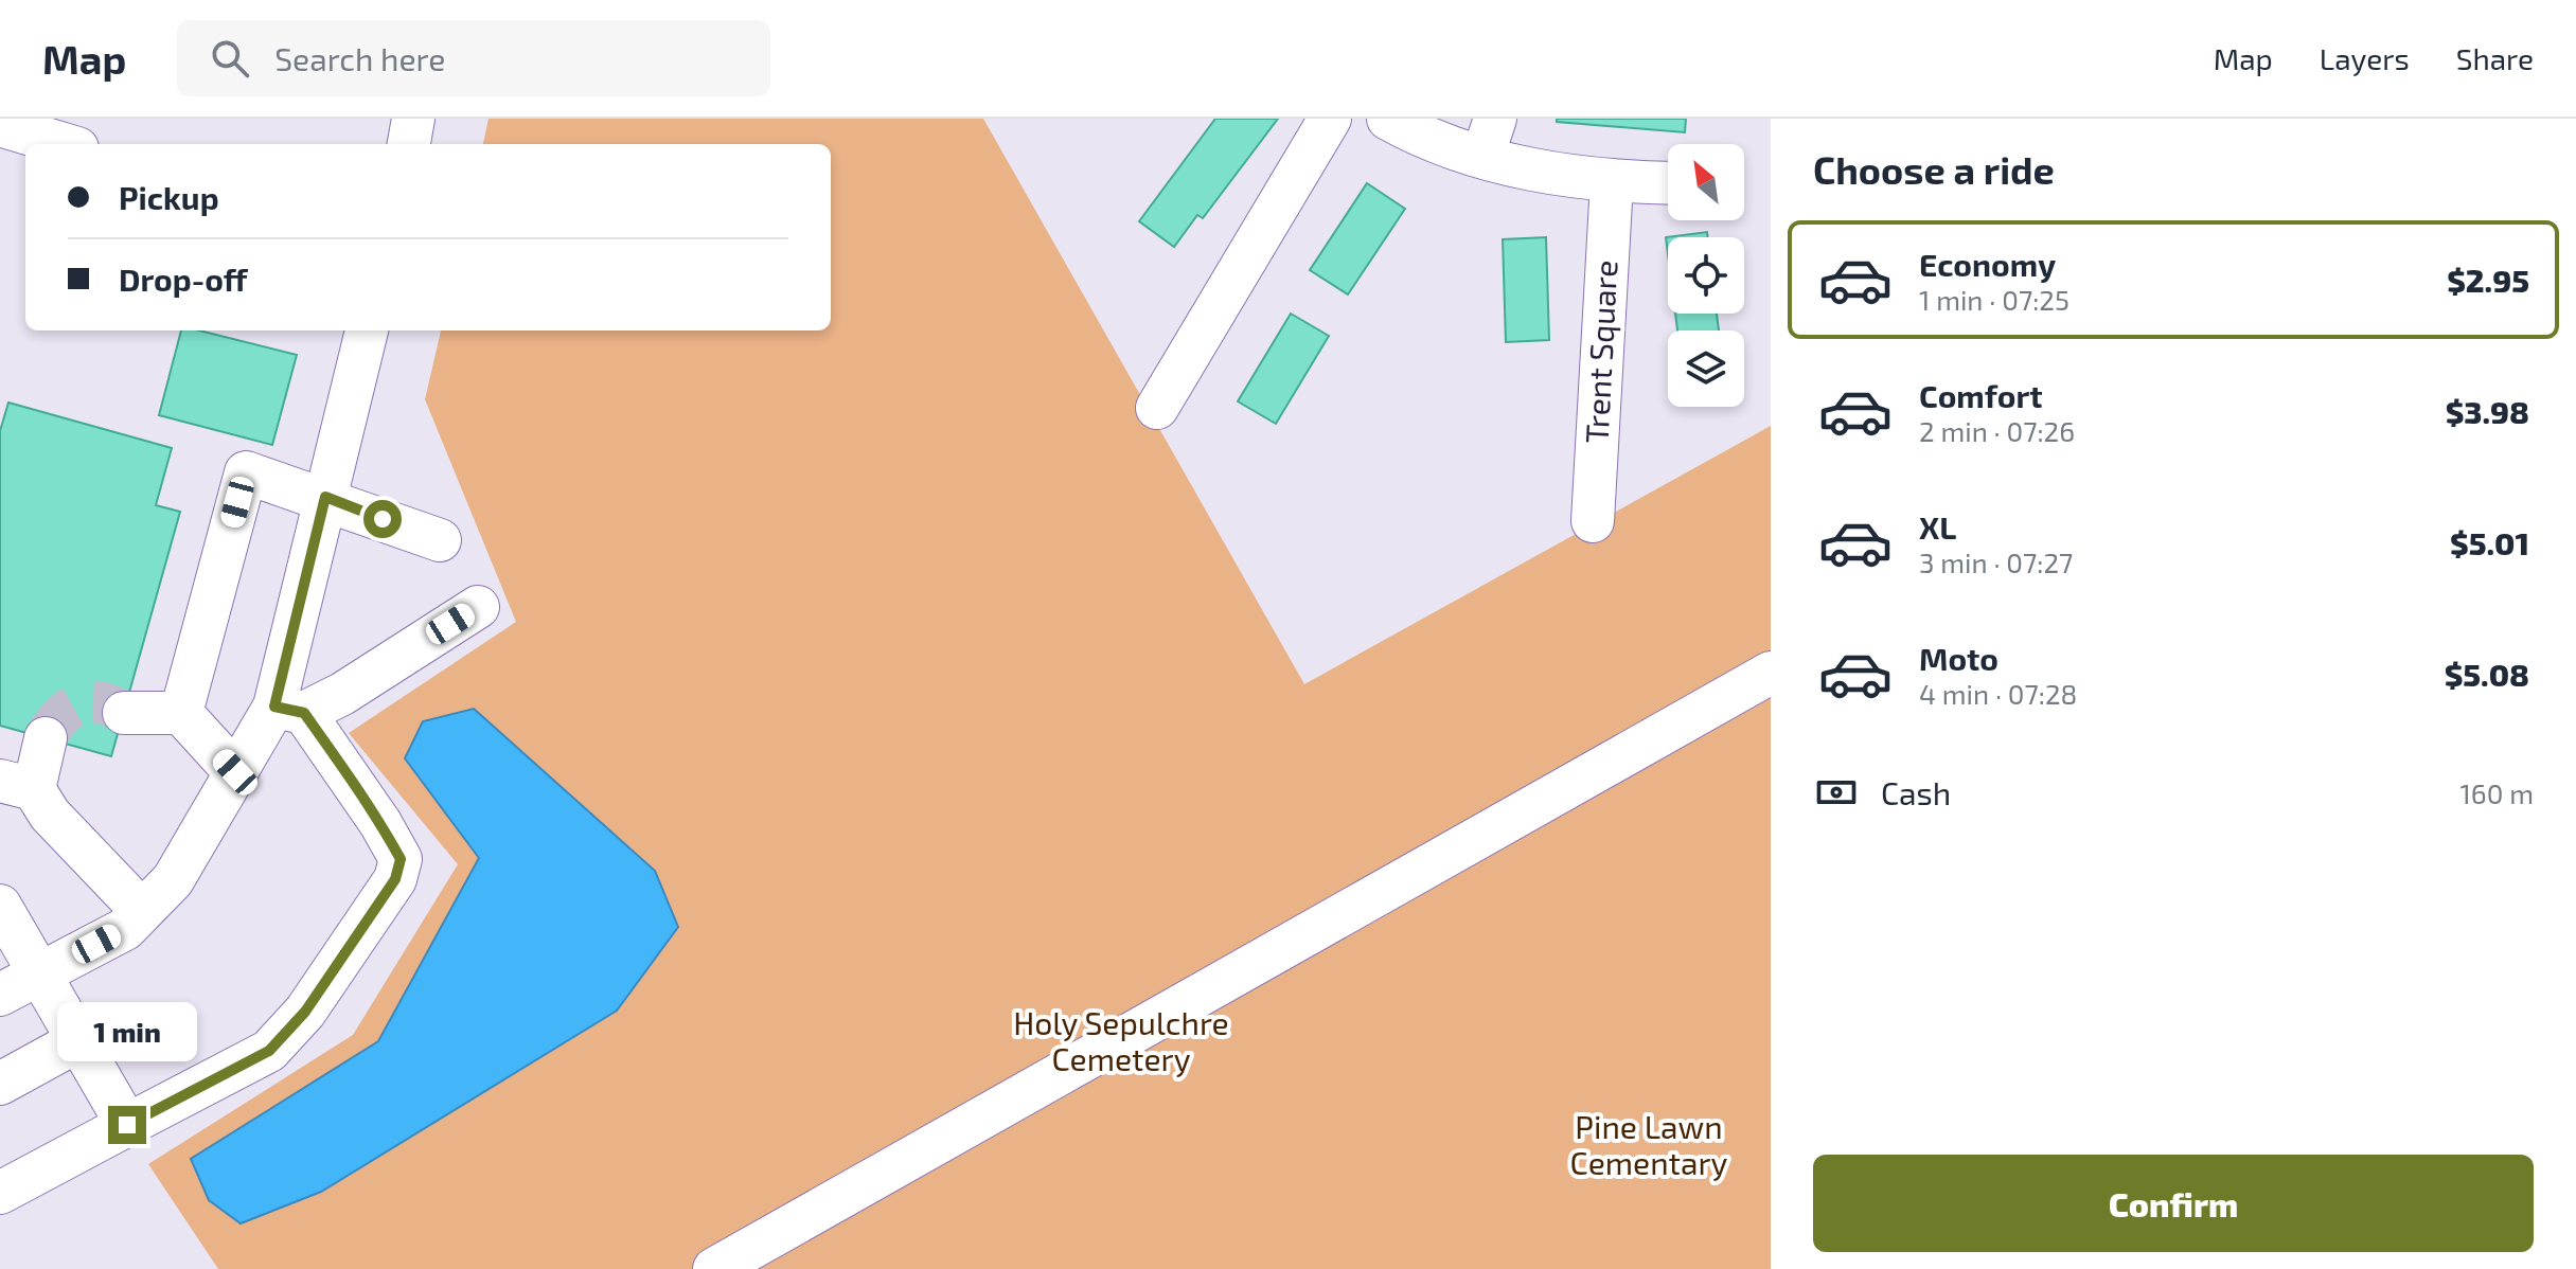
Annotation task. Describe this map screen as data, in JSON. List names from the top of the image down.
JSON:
{
  "streets": {
    "street": ["Trent Square"]
  },
  "parks": ["Holy Sepulchre Cemetery", "Pine Lawn Cementary"],
  "north": "top left",
  "page": {
    "header": "Map",
    "search": "Search here",
    "nav": ["Map", "Layers", "Share"],
    "heading": "Choose a ride",
    "banner": ["Pickup", "Drop-off"],
    "list": [
      {
        "name": "Economy",
        "note": "1 min · 07:25",
        "value": "$2.95"
      },
      {
        "name": "Comfort",
        "note": "2 min · 07:26",
        "value": "$3.98"
      },
      {
        "name": "XL",
        "note": "3 min · 07:27",
        "value": "$5.01"
      },
      {
        "name": "Moto",
        "note": "4 min · 07:28",
        "value": "$5.08"
      }
    ],
    "pay": ["Cash", "160 m"],
    "bubble": "1 min",
    "buttons": "Confirm"
  }
}
